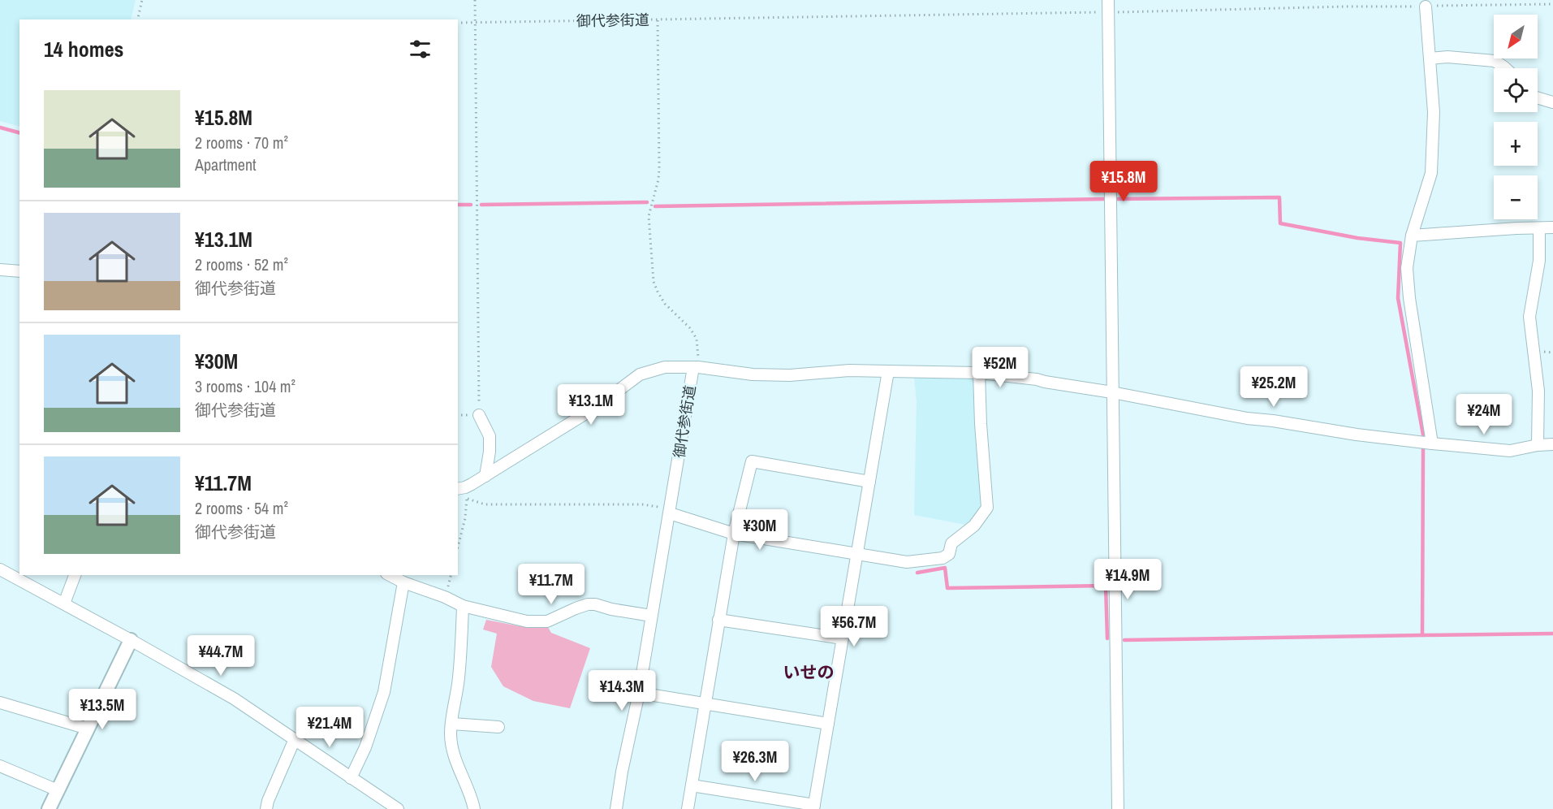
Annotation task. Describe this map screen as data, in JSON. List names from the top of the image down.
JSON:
{
  "streets": {
    "street": ["御代参街道"]
  },
  "districts": ["いせの"],
  "north": "bottom left",
  "page": {
    "map_buttons": ["+", "−"],
    "heading": "14 homes",
    "list": [
      {
        "name": "¥15.8M",
        "note": "2 rooms · 70 m² · Apartment"
      },
      {
        "name": "¥13.1M",
        "note": "2 rooms · 52 m² · 御代参街道"
      },
      {
        "name": "¥30M",
        "note": "3 rooms · 104 m² · 御代参街道"
      },
      {
        "name": "¥11.7M",
        "note": "2 rooms · 54 m² · 御代参街道"
      }
    ],
    "price": [
      "¥15.8M",
      "¥52M",
      "¥25.2M",
      "¥13.1M",
      "¥24M",
      "¥30M",
      "¥14.9M",
      "¥11.7M",
      "¥56.7M",
      "¥44.7M",
      "¥14.3M",
      "¥13.5M",
      "¥21.4M",
      "¥26.3M"
    ]
  }
}
